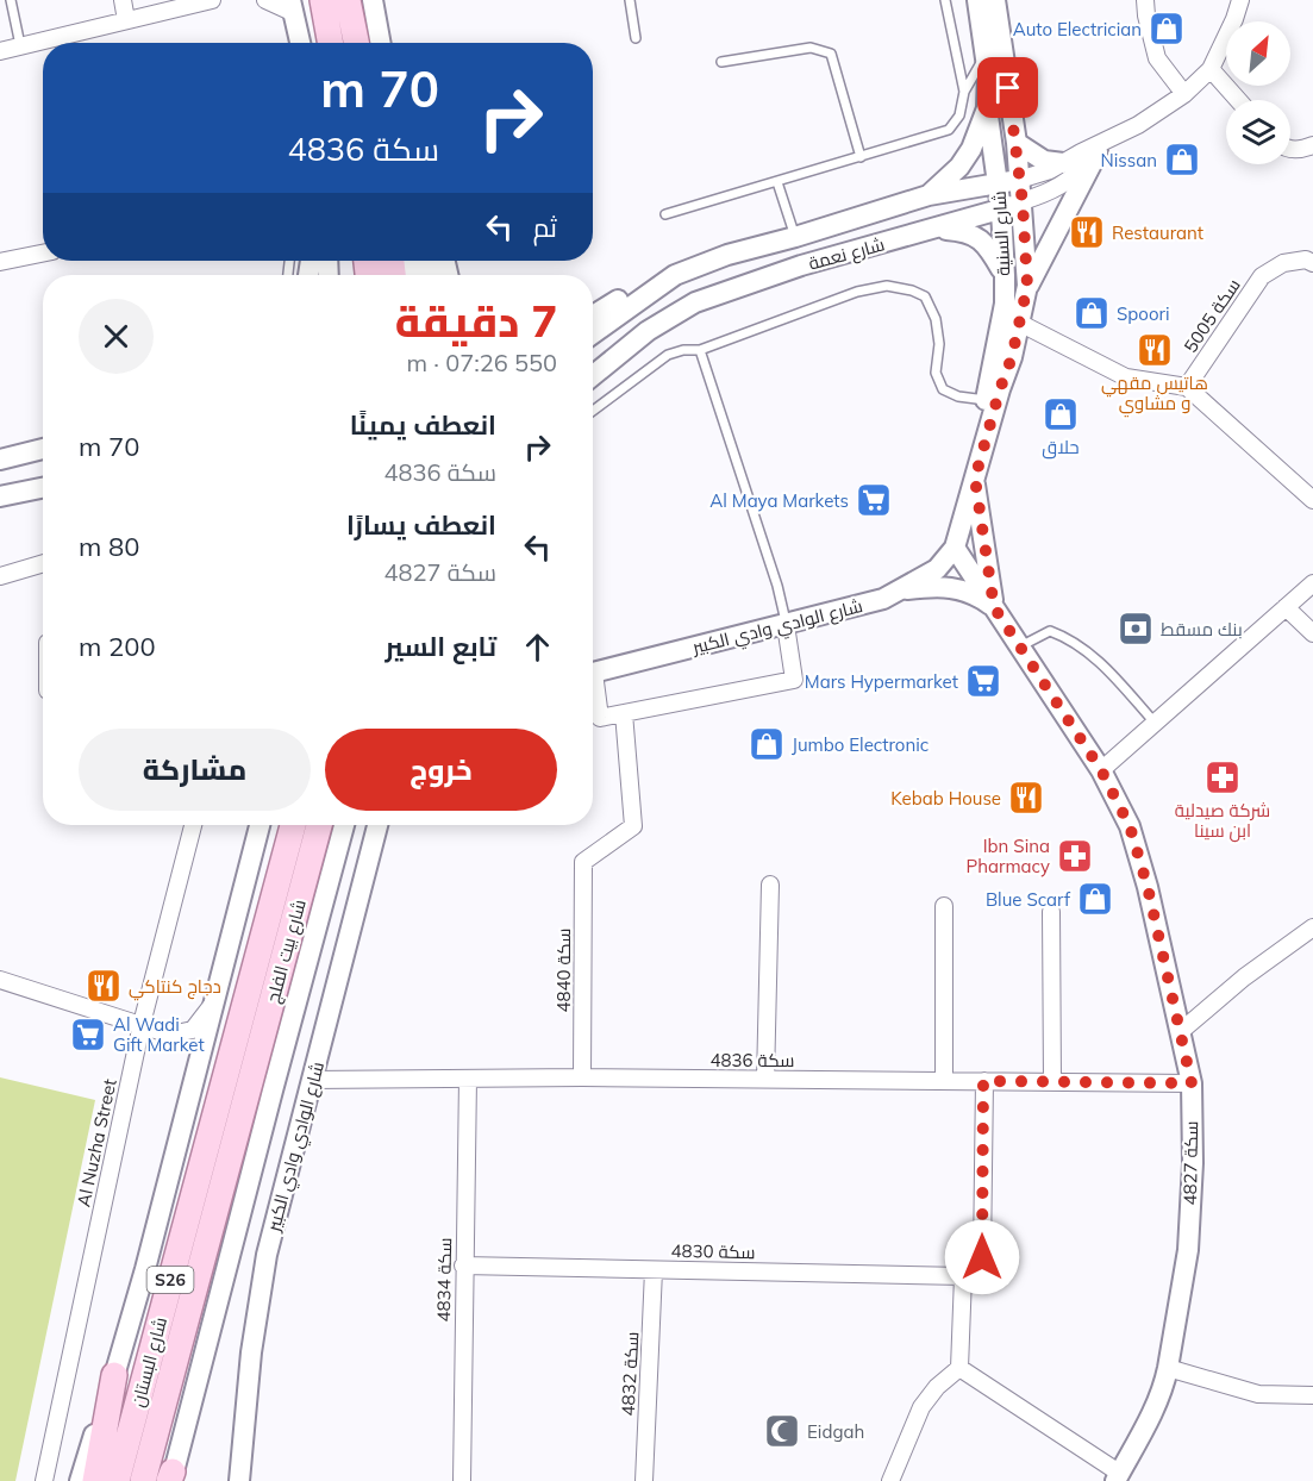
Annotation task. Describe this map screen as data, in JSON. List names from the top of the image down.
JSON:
{
  "streets": {
    "main road": ["شارع بيت الفلج", "S26", "شارع البستان"],
    "street": [
      "شارع السنية",
      "شارع نعمة",
      "سكة 5005",
      "شارع الوادي وادي الكبير",
      "سكة 4840",
      "سكة 4836",
      "Al Nuzha Street",
      "سكة 4827",
      "سكة 4830",
      "سكة 4834",
      "سكة 4832"
    ]
  },
  "crossings": [
    ["شارع السنية", "شارع نعمة"],
    ["شارع السنية", "شارع الوادي وادي الكبير"],
    ["شارع السنية", "سكة 4827"],
    ["شارع الوادي وادي الكبير", "سكة 4836"],
    ["شارع الوادي وادي الكبير", "سكة 4827"],
    ["شارع بيت الفلج", "شارع البستان"],
    ["سكة 4840", "سكة 4836"],
    ["سكة 4836", "سكة 4827"],
    ["سكة 4836", "سكة 4834"],
    ["سكة 4830", "سكة 4834"],
    ["سكة 4830", "سكة 4832"]
  ],
  "places": {
    "shop": [
      "Auto Electrician",
      "Nissan",
      "Spoori",
      "حلاق",
      "Jumbo Electronic",
      "Blue Scarf"
    ],
    "restaurant": [
      "Restaurant",
      "هاتيس مقهي و مشاوي",
      "Kebab House",
      "دجاج كنتاكي"
    ],
    "supermarket": ["Al Maya Markets", "Mars Hypermarket", "Al Wadi Gift Market"],
    "bank": ["بنك مسقط"],
    "pharmacy": ["شركة صيدلية ابن سينا", "Ibn Sina Pharmacy"],
    "mosque": ["Eidgah"]
  },
  "north": "top right",
  "page": {
    "turn": ["70 m", "سكة 4836"],
    "then": "ثم",
    "heading": ["7 دقيقة", "550 m · 07:26"],
    "list": [
      {
        "name": "انعطف يمينًا",
        "note": "سكة 4836",
        "value": "70 m"
      },
      {
        "name": "انعطف يسارًا",
        "note": "سكة 4827",
        "value": "80 m"
      },
      {
        "name": "تابع السير",
        "value": "200 m"
      }
    ],
    "buttons": ["خروج", "مشاركة"]
  }
}
